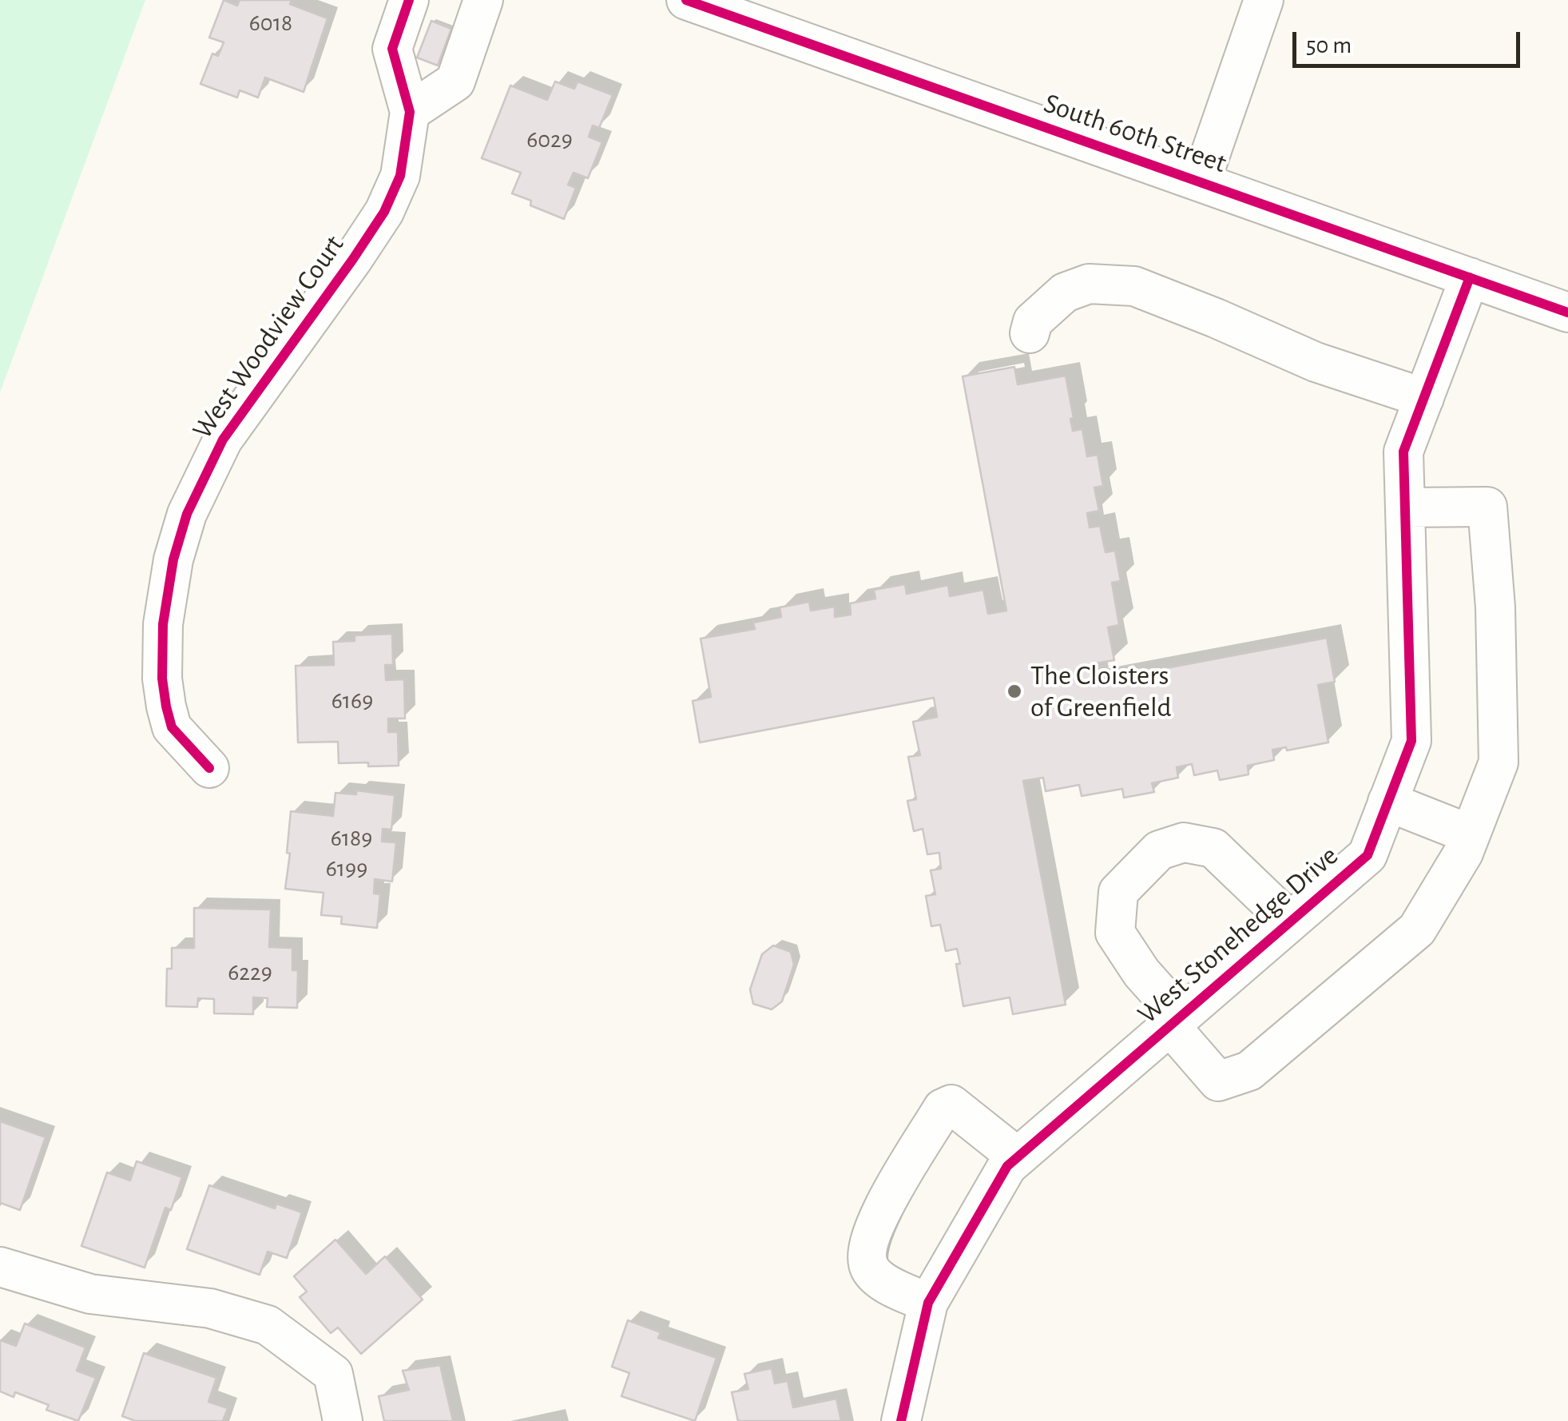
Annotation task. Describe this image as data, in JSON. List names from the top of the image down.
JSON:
{
  "streets": {
    "street": ["South 60th Street", "West Woodview Court", "West Stonehedge Drive"]
  },
  "crossings": [
    ["South 60th Street", "West Stonehedge Drive"]
  ],
  "places": ["The Cloisters of Greenfield"],
  "house_numbers": [
    "6018",
    "6029",
    "6169",
    "6189",
    "6199",
    "6229"
  ],
  "scale_bar": "50 m"
}
